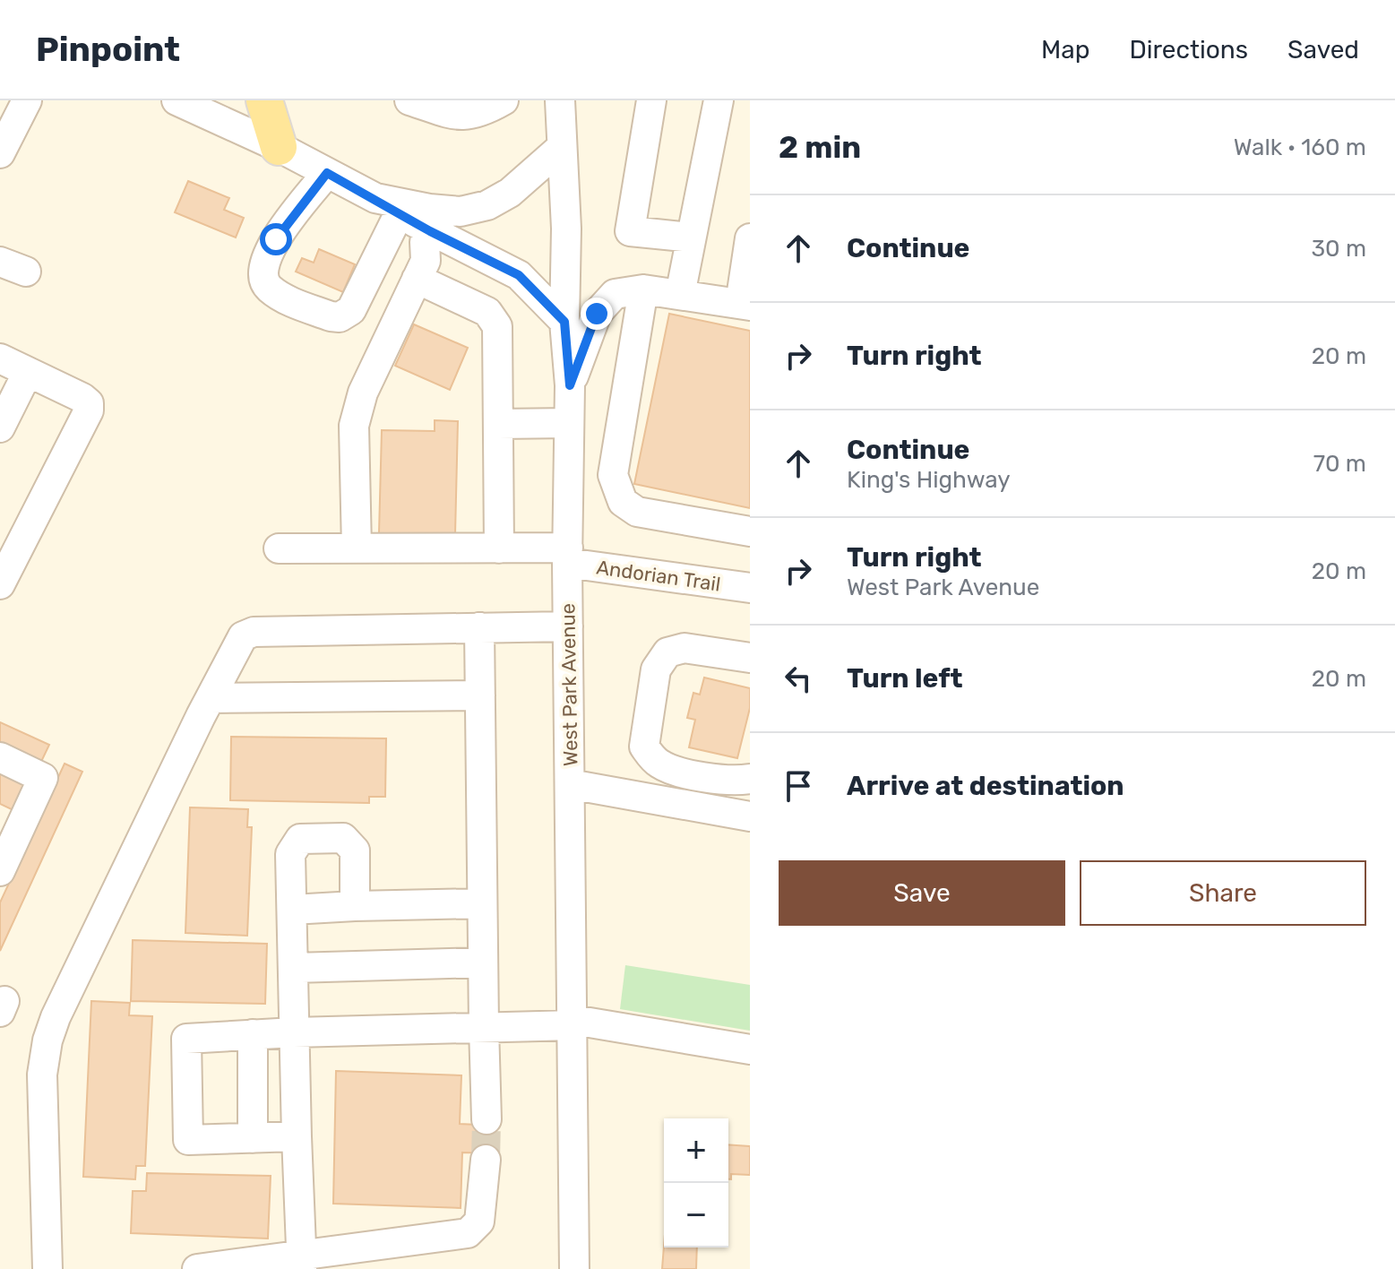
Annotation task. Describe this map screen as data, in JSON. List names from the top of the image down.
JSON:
{
  "streets": {
    "street": ["Andorian Trail", "West Park Avenue"]
  },
  "crossings": [
    ["Andorian Trail", "West Park Avenue"]
  ],
  "page": {
    "header": "Pinpoint",
    "nav": ["Map", "Directions", "Saved"],
    "heading": ["2 min", "Walk · 160 m"],
    "list": [
      ["Continue", "30 m"],
      ["Turn right", "20 m"],
      ["Continue", "King's Highway", "70 m"],
      ["Turn right", "West Park Avenue", "20 m"],
      ["Turn left", "20 m"],
      "Arrive at destination"
    ],
    "buttons": ["Save", "Share"],
    "map_buttons": ["+", "−"]
  }
}
